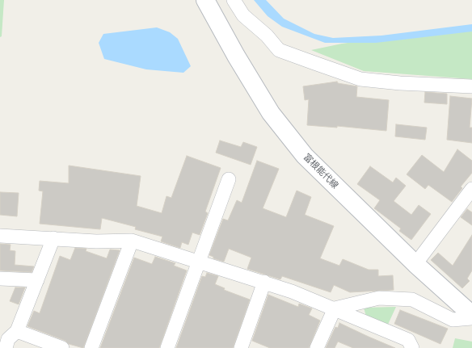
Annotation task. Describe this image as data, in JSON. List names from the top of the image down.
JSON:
{
  "streets": {
    "main road": ["富根能代線"]
  }
}
